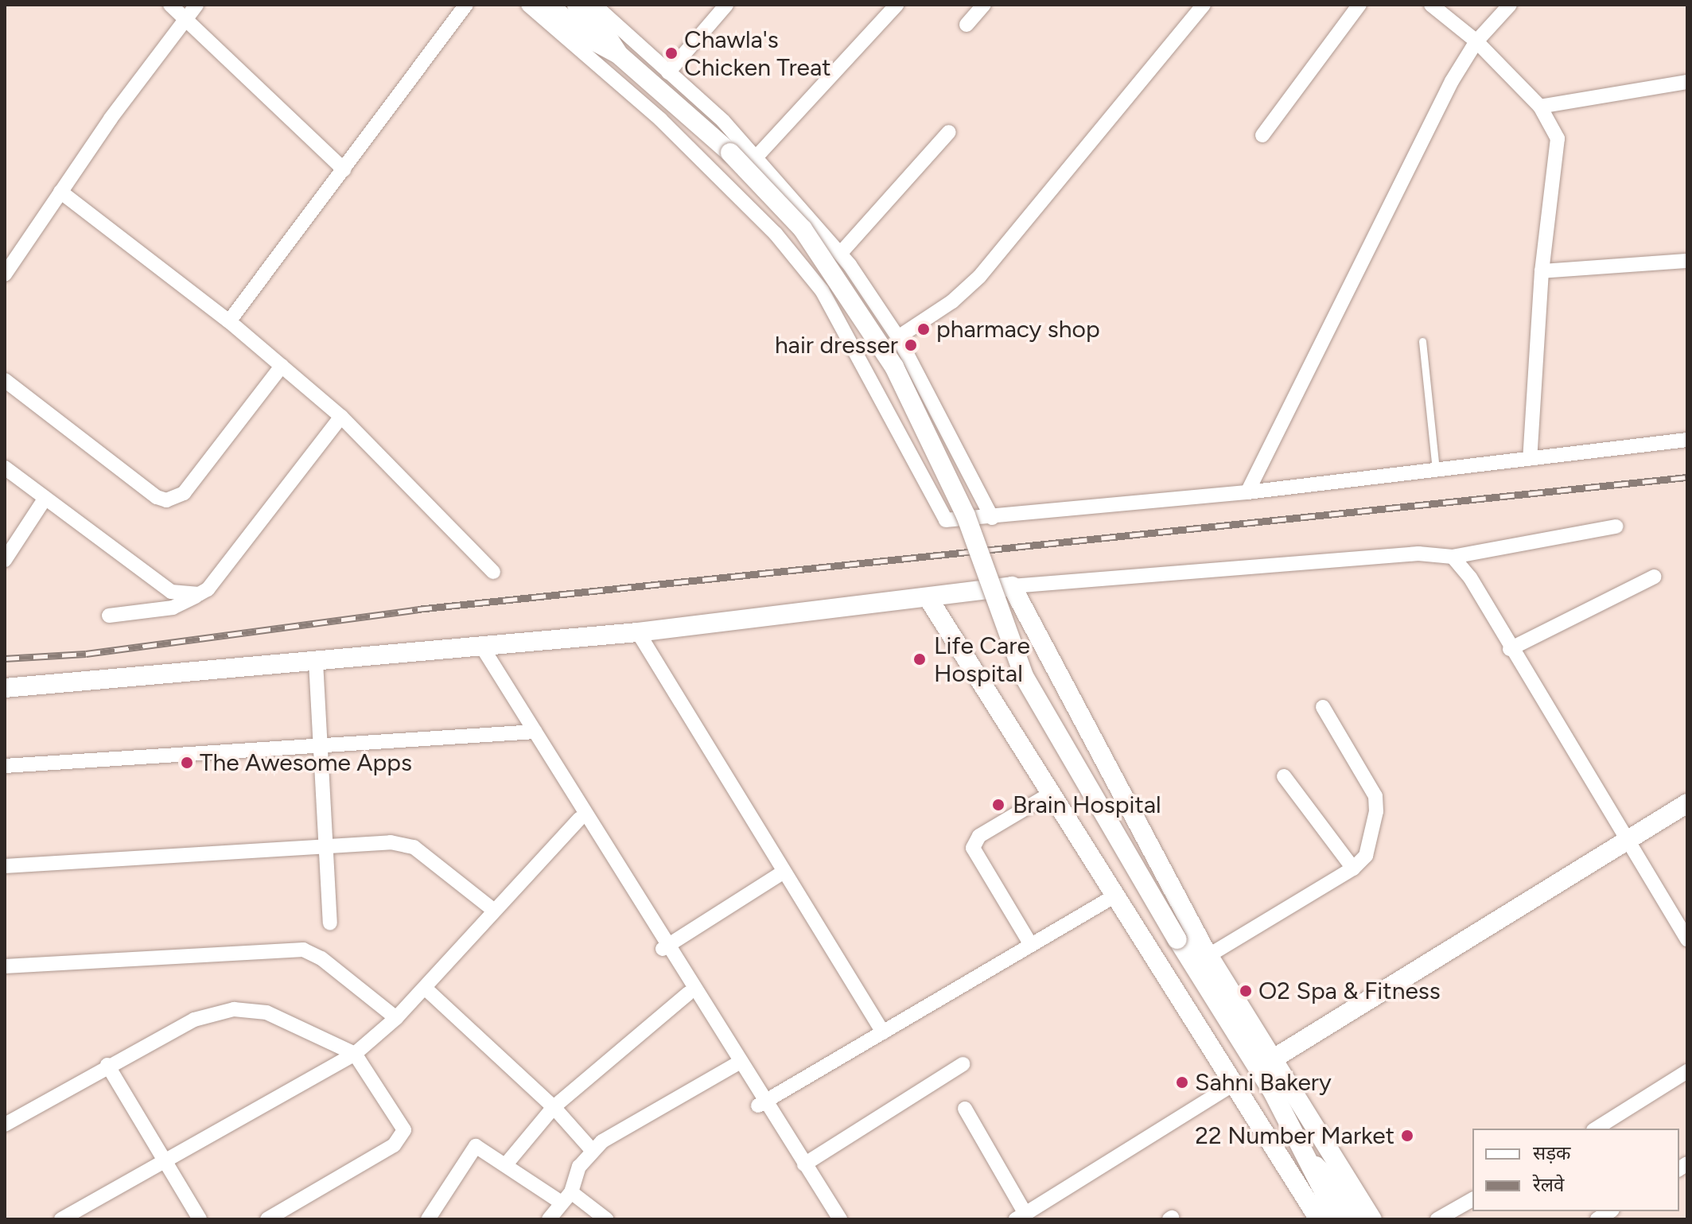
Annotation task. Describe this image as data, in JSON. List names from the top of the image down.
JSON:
{
  "places": [
    "Chawla's Chicken Treat",
    "pharmacy shop",
    "hair dresser",
    "Life Care Hospital",
    "The Awesome Apps",
    "Brain Hospital",
    "O2 Spa & Fitness",
    "Sahni Bakery",
    "22 Number Market"
  ],
  "legend": ["सड़क", "रेलवे"]
}
